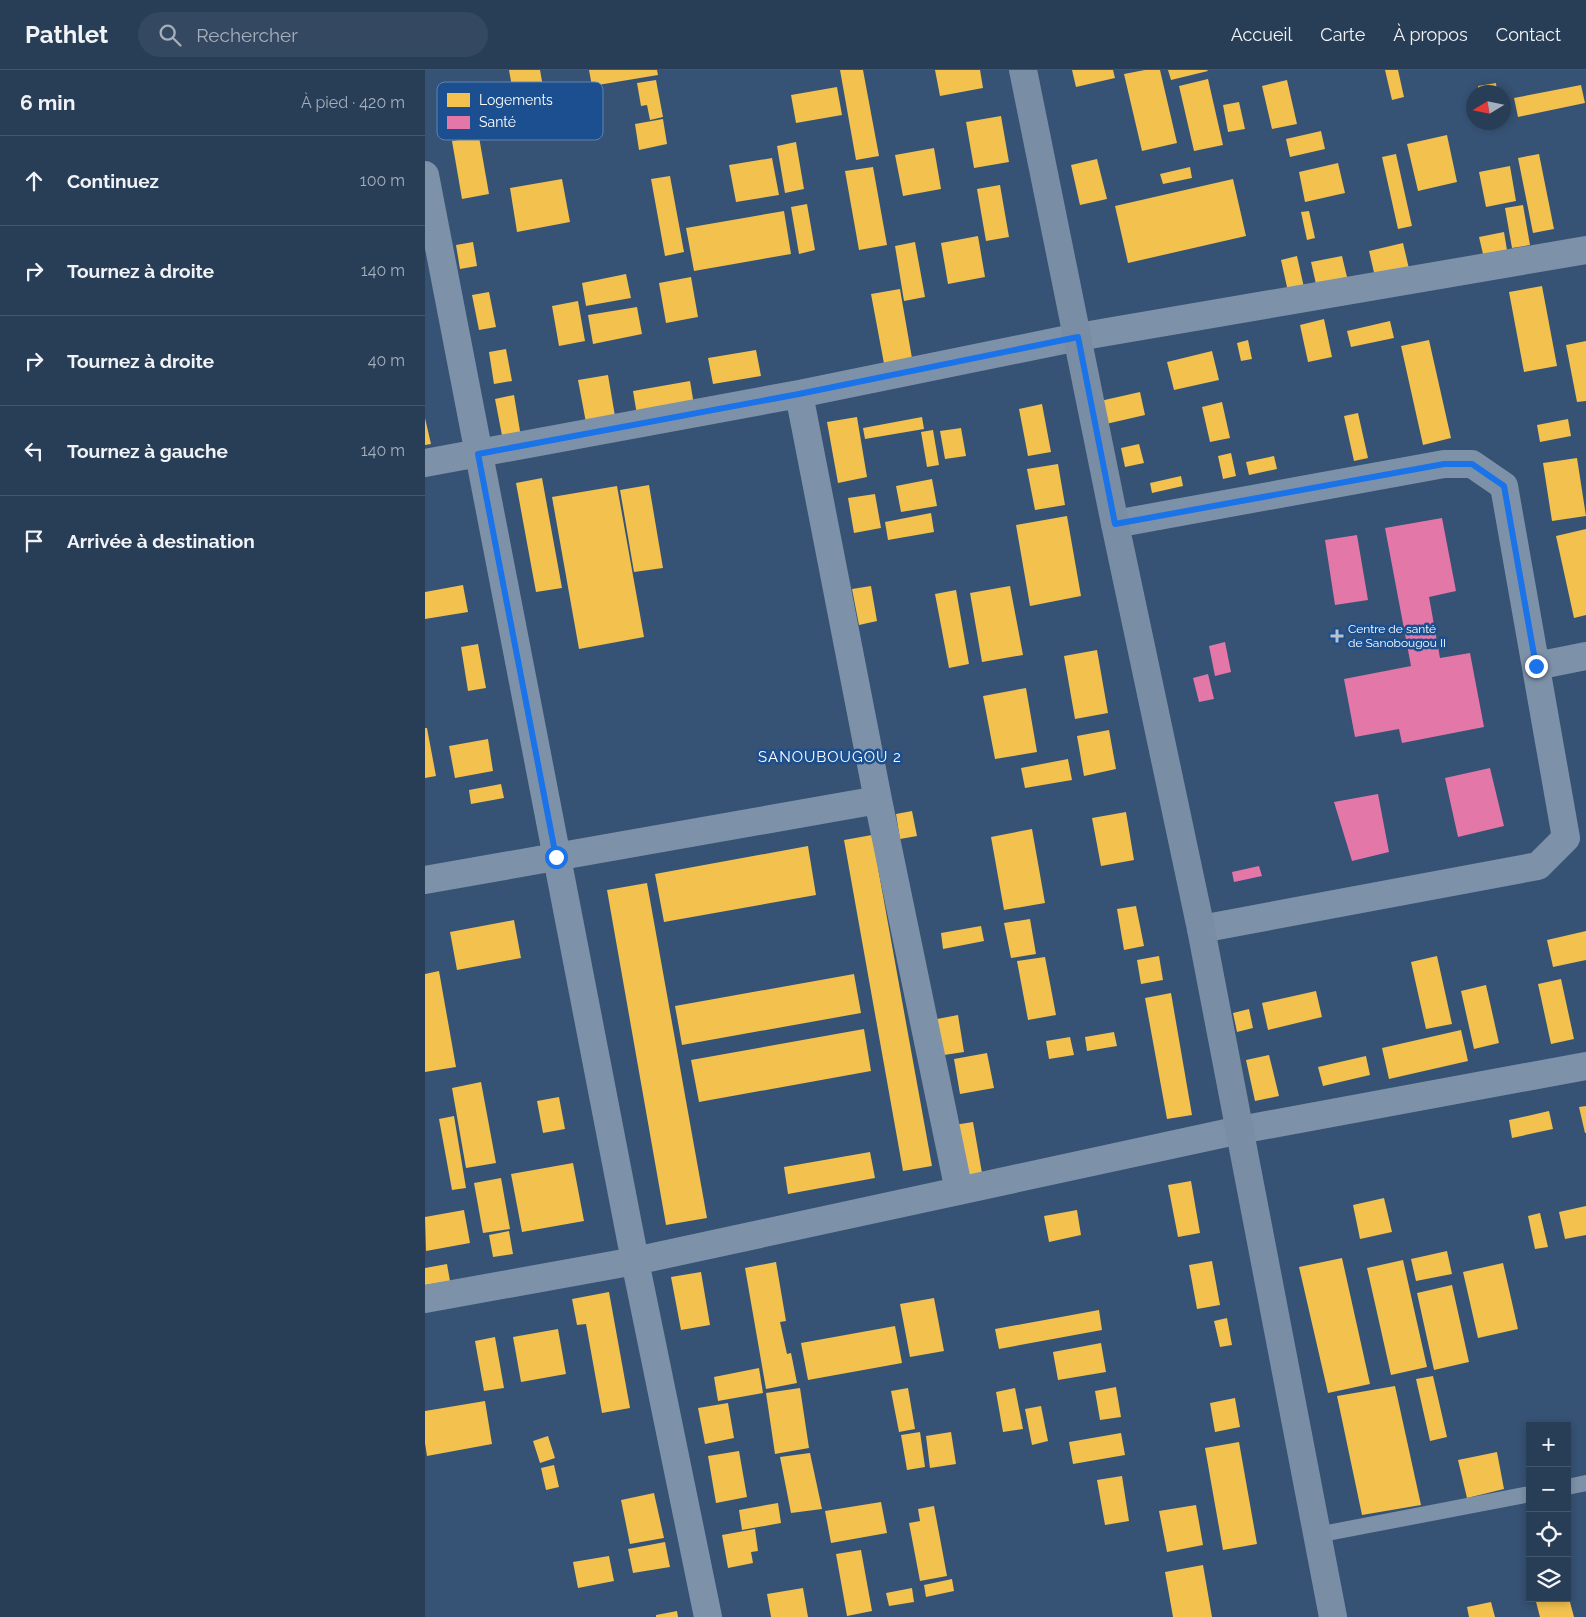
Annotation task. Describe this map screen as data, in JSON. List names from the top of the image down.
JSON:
{
  "districts": ["SANOUBOUGOU 2"],
  "places": {
    "health": ["Centre de santé de Sanobougou II"]
  },
  "legend": ["Logements", "Santé"],
  "north": "left",
  "page": {
    "header": "Pathlet",
    "search": "Rechercher",
    "nav": [
      "Accueil",
      "Carte",
      "À propos",
      "Contact"
    ],
    "heading": ["6 min", "À pied · 420 m"],
    "list": [
      ["Continuez", "100 m"],
      ["Tournez à droite", "140 m"],
      ["Tournez à droite", "40 m"],
      ["Tournez à gauche", "140 m"],
      "Arrivée à destination"
    ],
    "map_buttons": ["+", "−"]
  }
}
